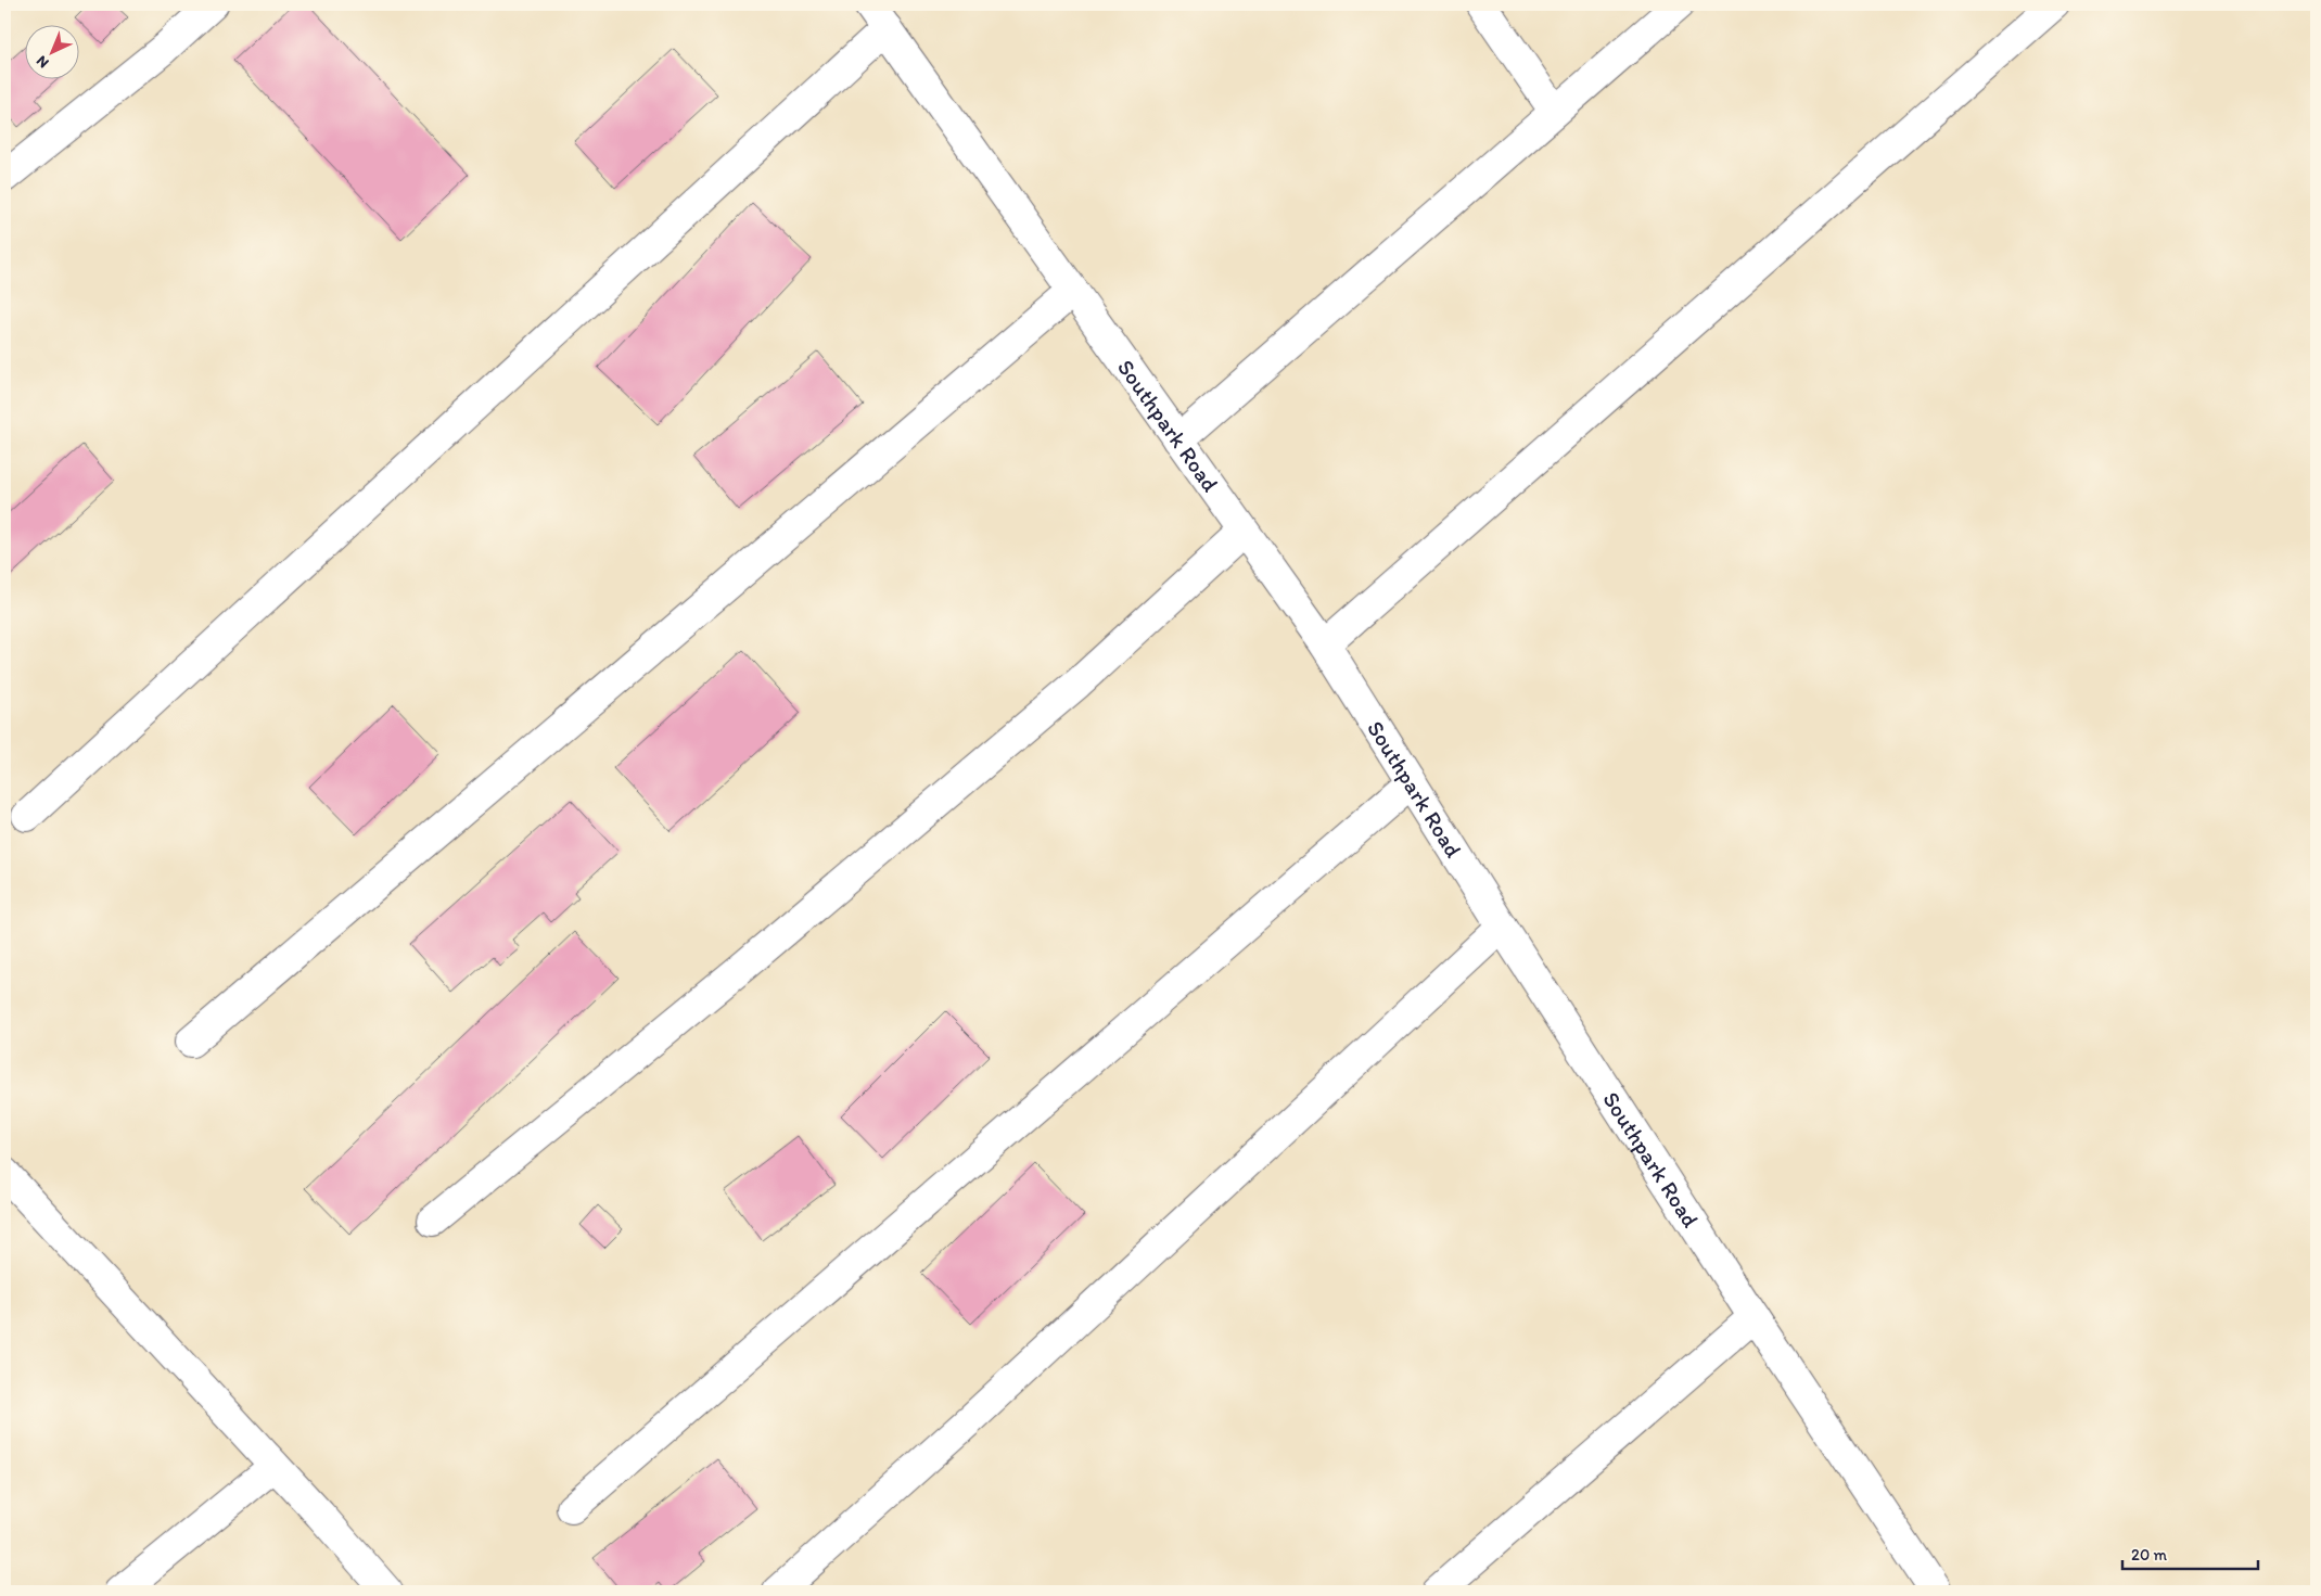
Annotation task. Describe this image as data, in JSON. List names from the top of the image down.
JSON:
{
  "streets": {
    "street": ["Southpark Road"]
  },
  "scale_bar": "20 m",
  "north": "bottom left"
}
